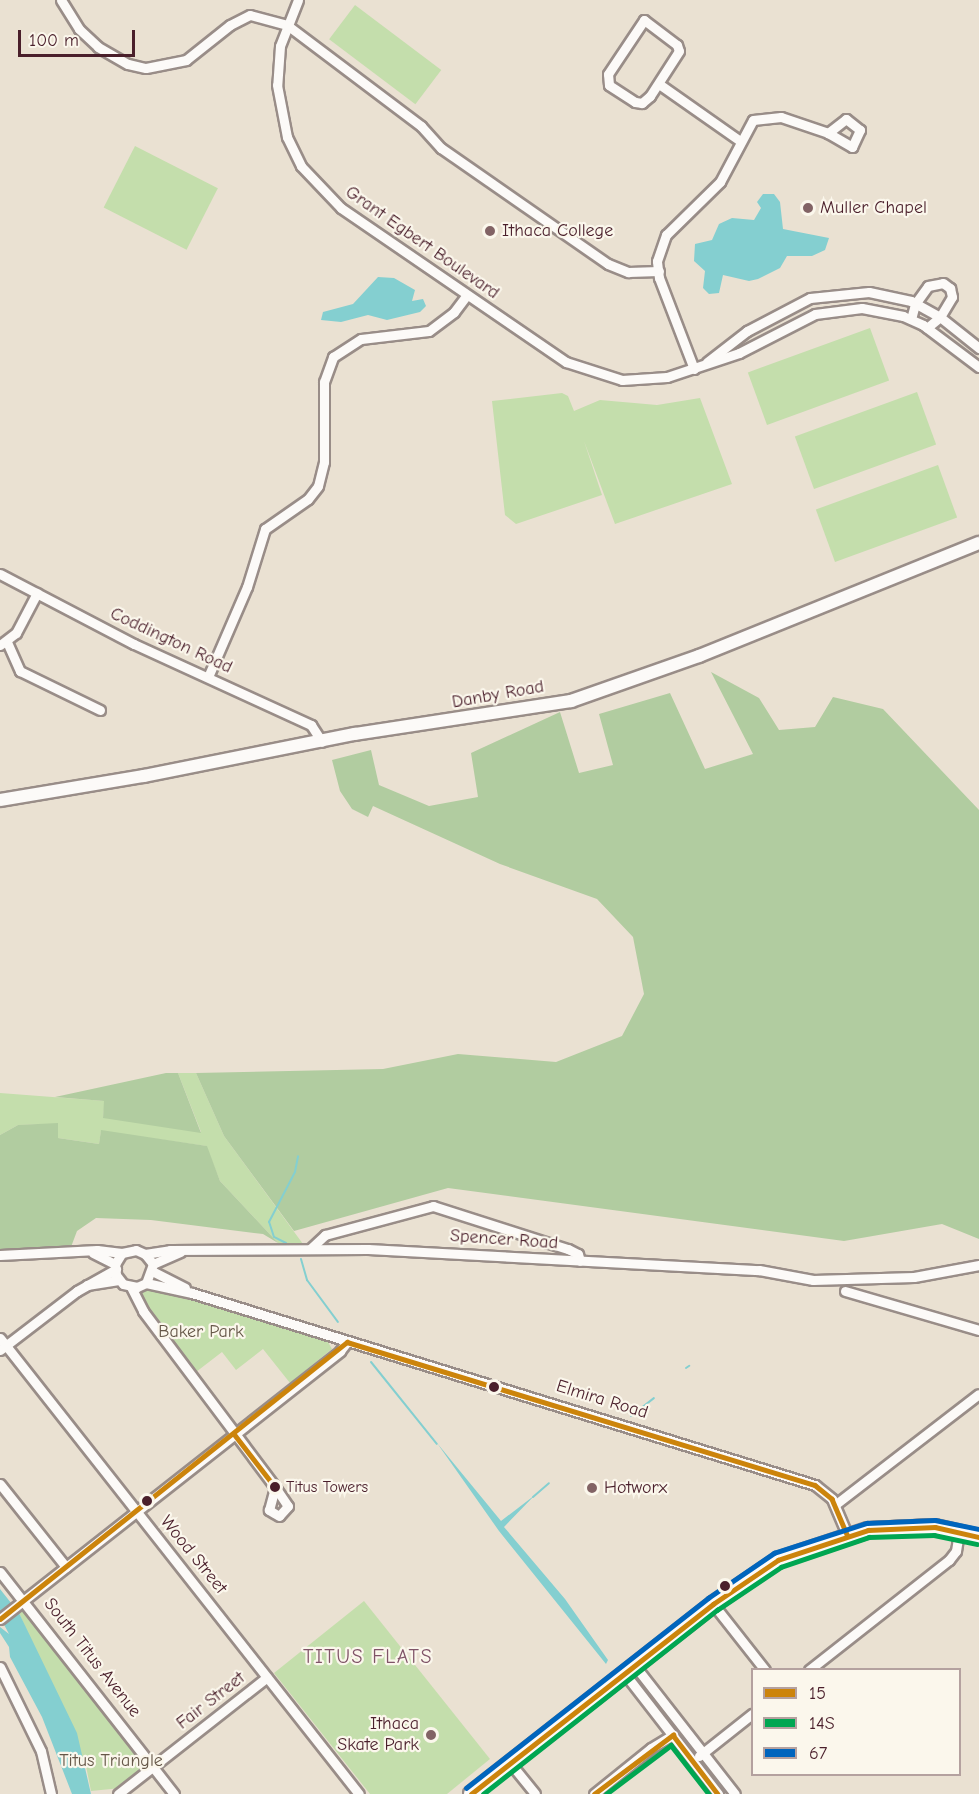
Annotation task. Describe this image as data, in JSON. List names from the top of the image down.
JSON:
{
  "streets": {
    "main road": ["Danby Road"],
    "street": [
      "Grant Egbert Boulevard",
      "Coddington Road",
      "Spencer Road",
      "Elmira Road",
      "Wood Street",
      "South Titus Avenue",
      "Fair Street"
    ]
  },
  "crossings": [
    ["Coddington Road", "Danby Road"],
    ["Spencer Road", "Elmira Road"],
    ["Wood Street", "Fair Street"],
    ["South Titus Avenue", "Fair Street"]
  ],
  "districts": ["TITUS FLATS"],
  "parks": ["Baker Park", "Titus Triangle"],
  "places": [
    "Muller Chapel",
    "Ithaca College",
    "Titus Towers",
    "Hotworx",
    "Ithaca Skate Park"
  ],
  "lines": ["transit line 15", "transit line 67", "transit line 14S"],
  "legend": ["15", "14S", "67"],
  "scale_bar": "100 m"
}
